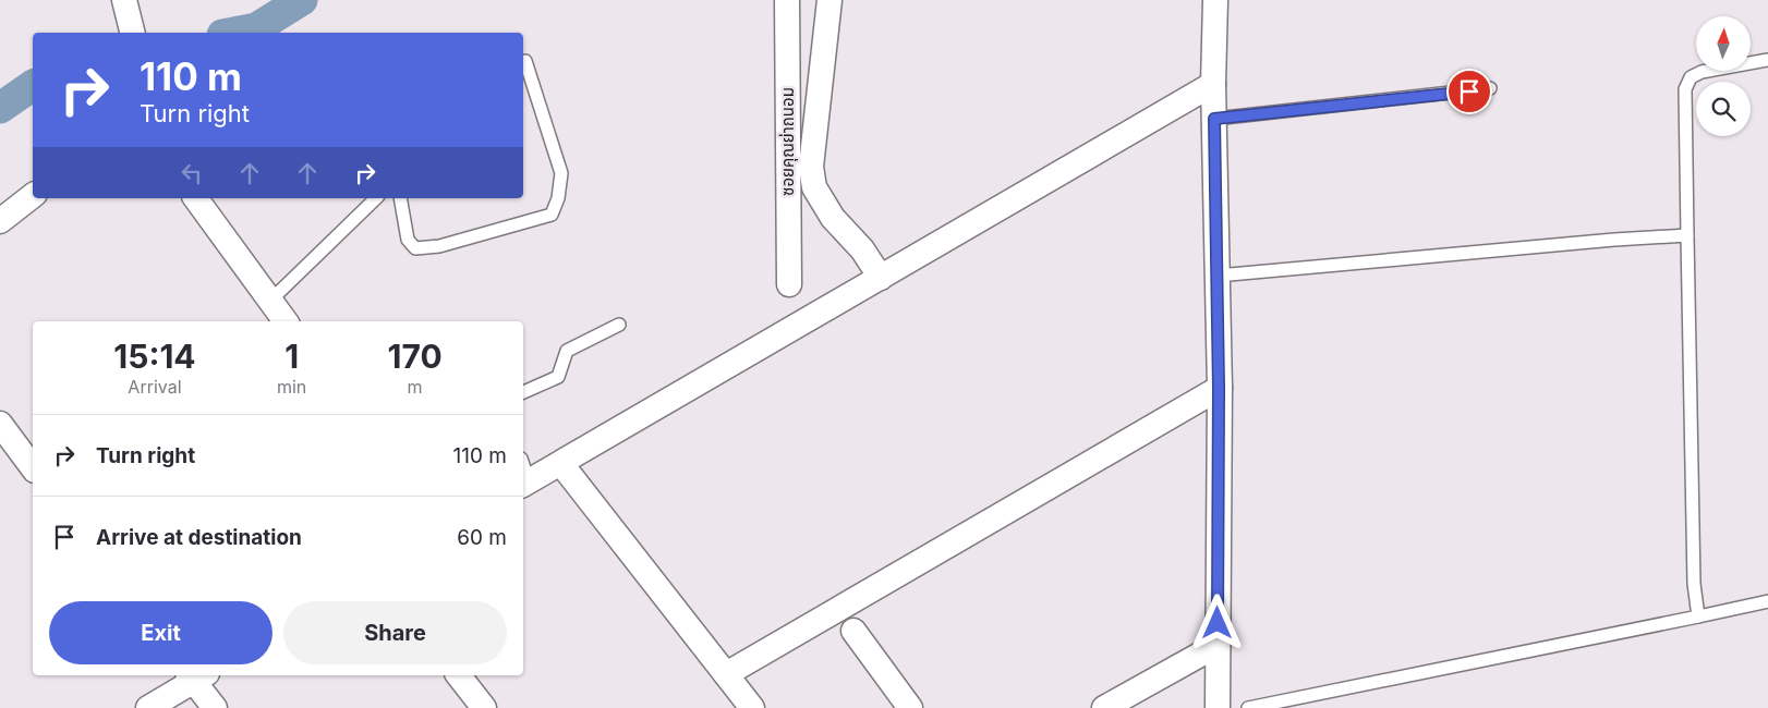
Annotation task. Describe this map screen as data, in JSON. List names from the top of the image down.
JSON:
{
  "streets": {
    "street": ["ซอยคุณย่าถนอม"]
  },
  "north": "top",
  "page": {
    "turn": ["110 m", "Turn right"],
    "eta": [
      "15:14",
      "Arrival",
      "1",
      "min",
      "170",
      "m"
    ],
    "list": [
      {
        "name": "Turn right",
        "value": "110 m"
      },
      {
        "name": "Arrive at destination",
        "value": "60 m"
      }
    ],
    "buttons": ["Exit", "Share"]
  }
}
